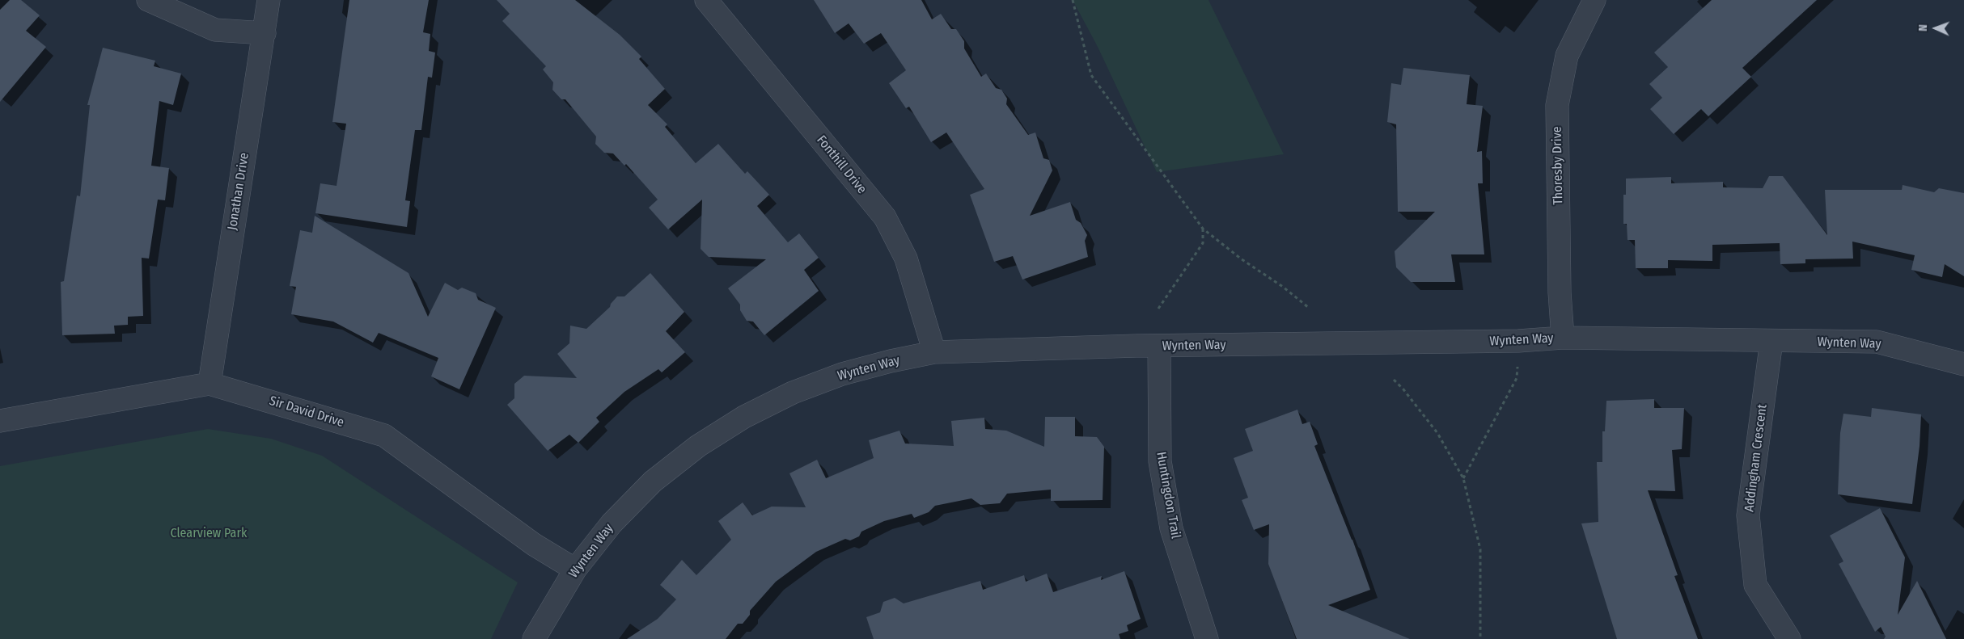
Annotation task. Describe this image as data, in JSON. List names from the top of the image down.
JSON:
{
  "streets": {
    "street": [
      "Fonthill Drive",
      "Thoresby Drive",
      "Jonathan Drive",
      "Wynten Way",
      "Sir David Drive",
      "Addingham Crescent",
      "Huntingdon Trail"
    ]
  },
  "crossings": [
    ["Fonthill Drive", "Wynten Way"],
    ["Thoresby Drive", "Wynten Way"],
    ["Jonathan Drive", "Sir David Drive"],
    ["Wynten Way", "Sir David Drive"],
    ["Wynten Way", "Addingham Crescent"],
    ["Wynten Way", "Huntingdon Trail"]
  ],
  "parks": ["Clearview Park"],
  "north": "left"
}
